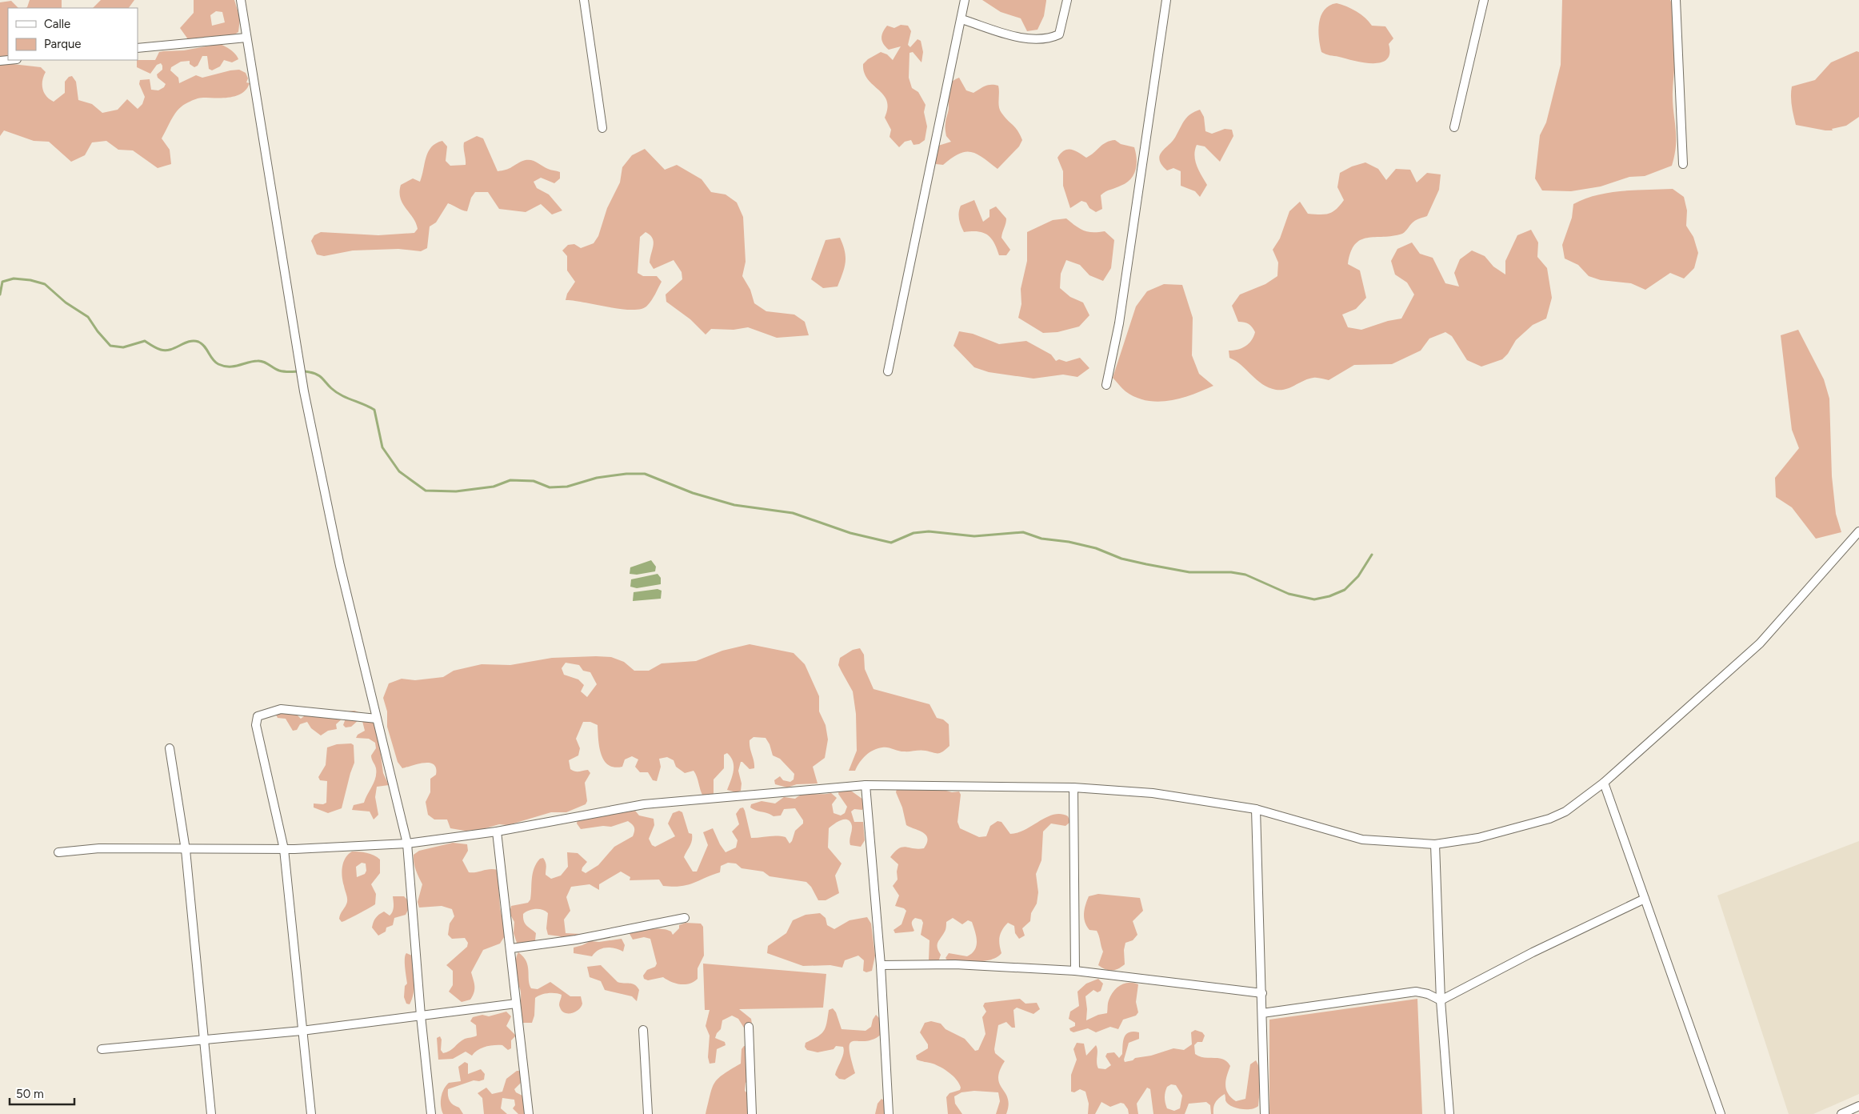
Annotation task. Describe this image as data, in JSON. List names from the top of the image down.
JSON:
{
  "legend": ["Calle", "Parque"],
  "scale_bar": "50 m"
}
